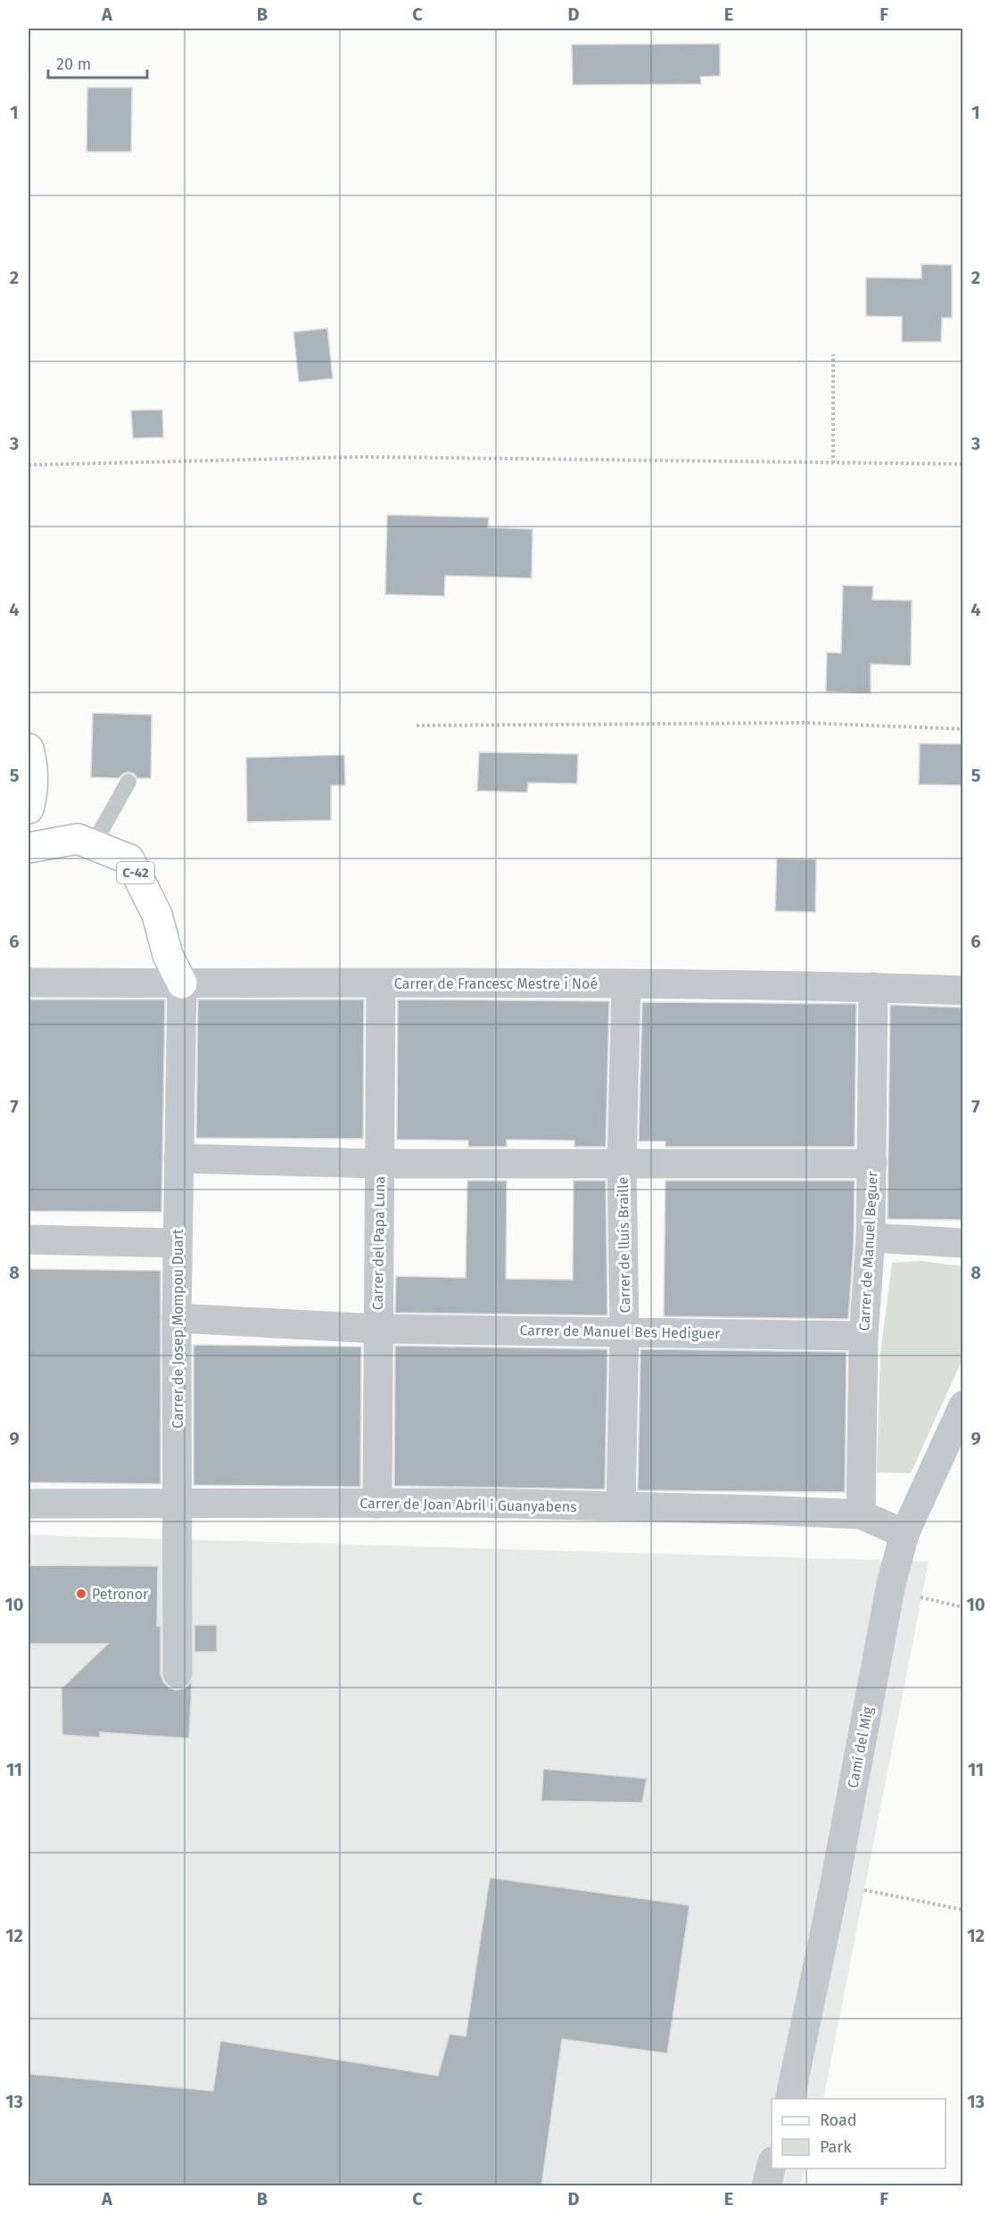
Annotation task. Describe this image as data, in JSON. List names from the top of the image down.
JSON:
{
  "streets": {
    "main road": ["C-42"],
    "street": [
      "Carrer de Francesc Mestre i Noé",
      "Carrer del Papa Luna",
      "Carrer de lluís Braille",
      "Carrer de Manuel Beguer",
      "Carrer de Josep Mompou Duart",
      "Carrer de Manuel Bes Hediguer",
      "Carrer de Joan Abril i Guanyabens",
      "Camí del Mig"
    ]
  },
  "crossings": [
    ["C-42", "Carrer de Francesc Mestre i Noé"],
    ["C-42", "Carrer de Josep Mompou Duart"],
    ["Carrer de Francesc Mestre i Noé", "Carrer del Papa Luna"],
    ["Carrer de Francesc Mestre i Noé", "Carrer de lluís Braille"],
    ["Carrer de Francesc Mestre i Noé", "Carrer de Manuel Beguer"],
    ["Carrer de Francesc Mestre i Noé", "Carrer de Josep Mompou Duart"],
    ["Carrer del Papa Luna", "Carrer de Manuel Bes Hediguer"],
    ["Carrer del Papa Luna", "Carrer de Joan Abril i Guanyabens"],
    ["Carrer de lluís Braille", "Carrer de Manuel Bes Hediguer"],
    ["Carrer de lluís Braille", "Carrer de Joan Abril i Guanyabens"],
    ["Carrer de Manuel Beguer", "Carrer de Manuel Bes Hediguer"],
    ["Carrer de Manuel Beguer", "Carrer de Joan Abril i Guanyabens"],
    ["Carrer de Josep Mompou Duart", "Carrer de Manuel Bes Hediguer"],
    ["Carrer de Josep Mompou Duart", "Carrer de Joan Abril i Guanyabens"],
    ["Carrer de Joan Abril i Guanyabens", "Camí del Mig"]
  ],
  "places": ["Petronor"],
  "legend": ["Road", "Park"],
  "scale_bar": "20 m",
  "grid": {
    "columns": [
      "A",
      "B",
      "C",
      "D",
      "E",
      "F"
    ],
    "rows": [
      "1",
      "2",
      "3",
      "4",
      "5",
      "6",
      "7",
      "8",
      "9",
      "10",
      "11",
      "12",
      "13"
    ]
  }
}
